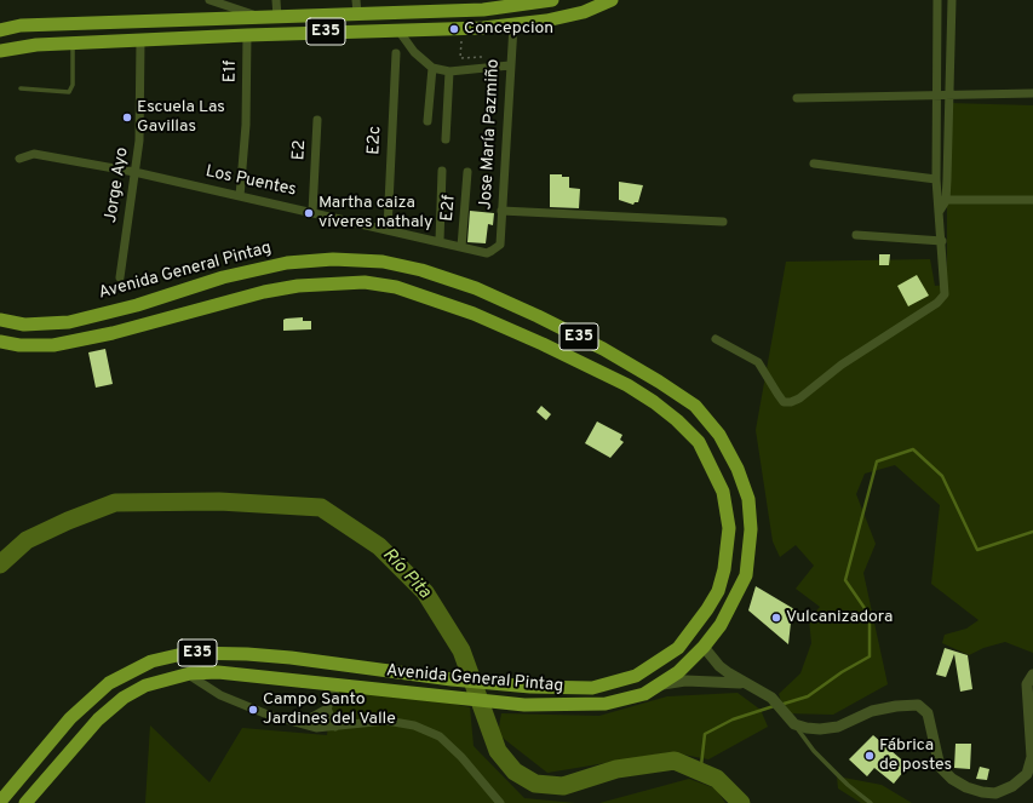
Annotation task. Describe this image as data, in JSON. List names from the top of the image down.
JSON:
{
  "streets": {
    "highway": ["E35", "Avenida General Pintag"],
    "street": [
      "E1f",
      "Jose María Pazmiño",
      "E2c",
      "E2",
      "Los Puentes",
      "Jorge Ayo",
      "E2f"
    ]
  },
  "crossings": [
    ["E35", "E1f"],
    ["E35", "Jose María Pazmiño"],
    ["E35", "Jorge Ayo"],
    ["E1f", "Los Puentes"],
    ["Jose María Pazmiño", "Los Puentes"],
    ["E2c", "Los Puentes"],
    ["E2", "Los Puentes"],
    ["Los Puentes", "Jorge Ayo"],
    ["Los Puentes", "E2f"]
  ],
  "water": ["Río Pita"],
  "places": [
    "Concepcion",
    "Escuela Las Gavillas",
    "Martha caiza víveres nathaly",
    "Vulcanizadora",
    "Campo Santo Jardines del Valle",
    "Fábrica de postes"
  ]
}
